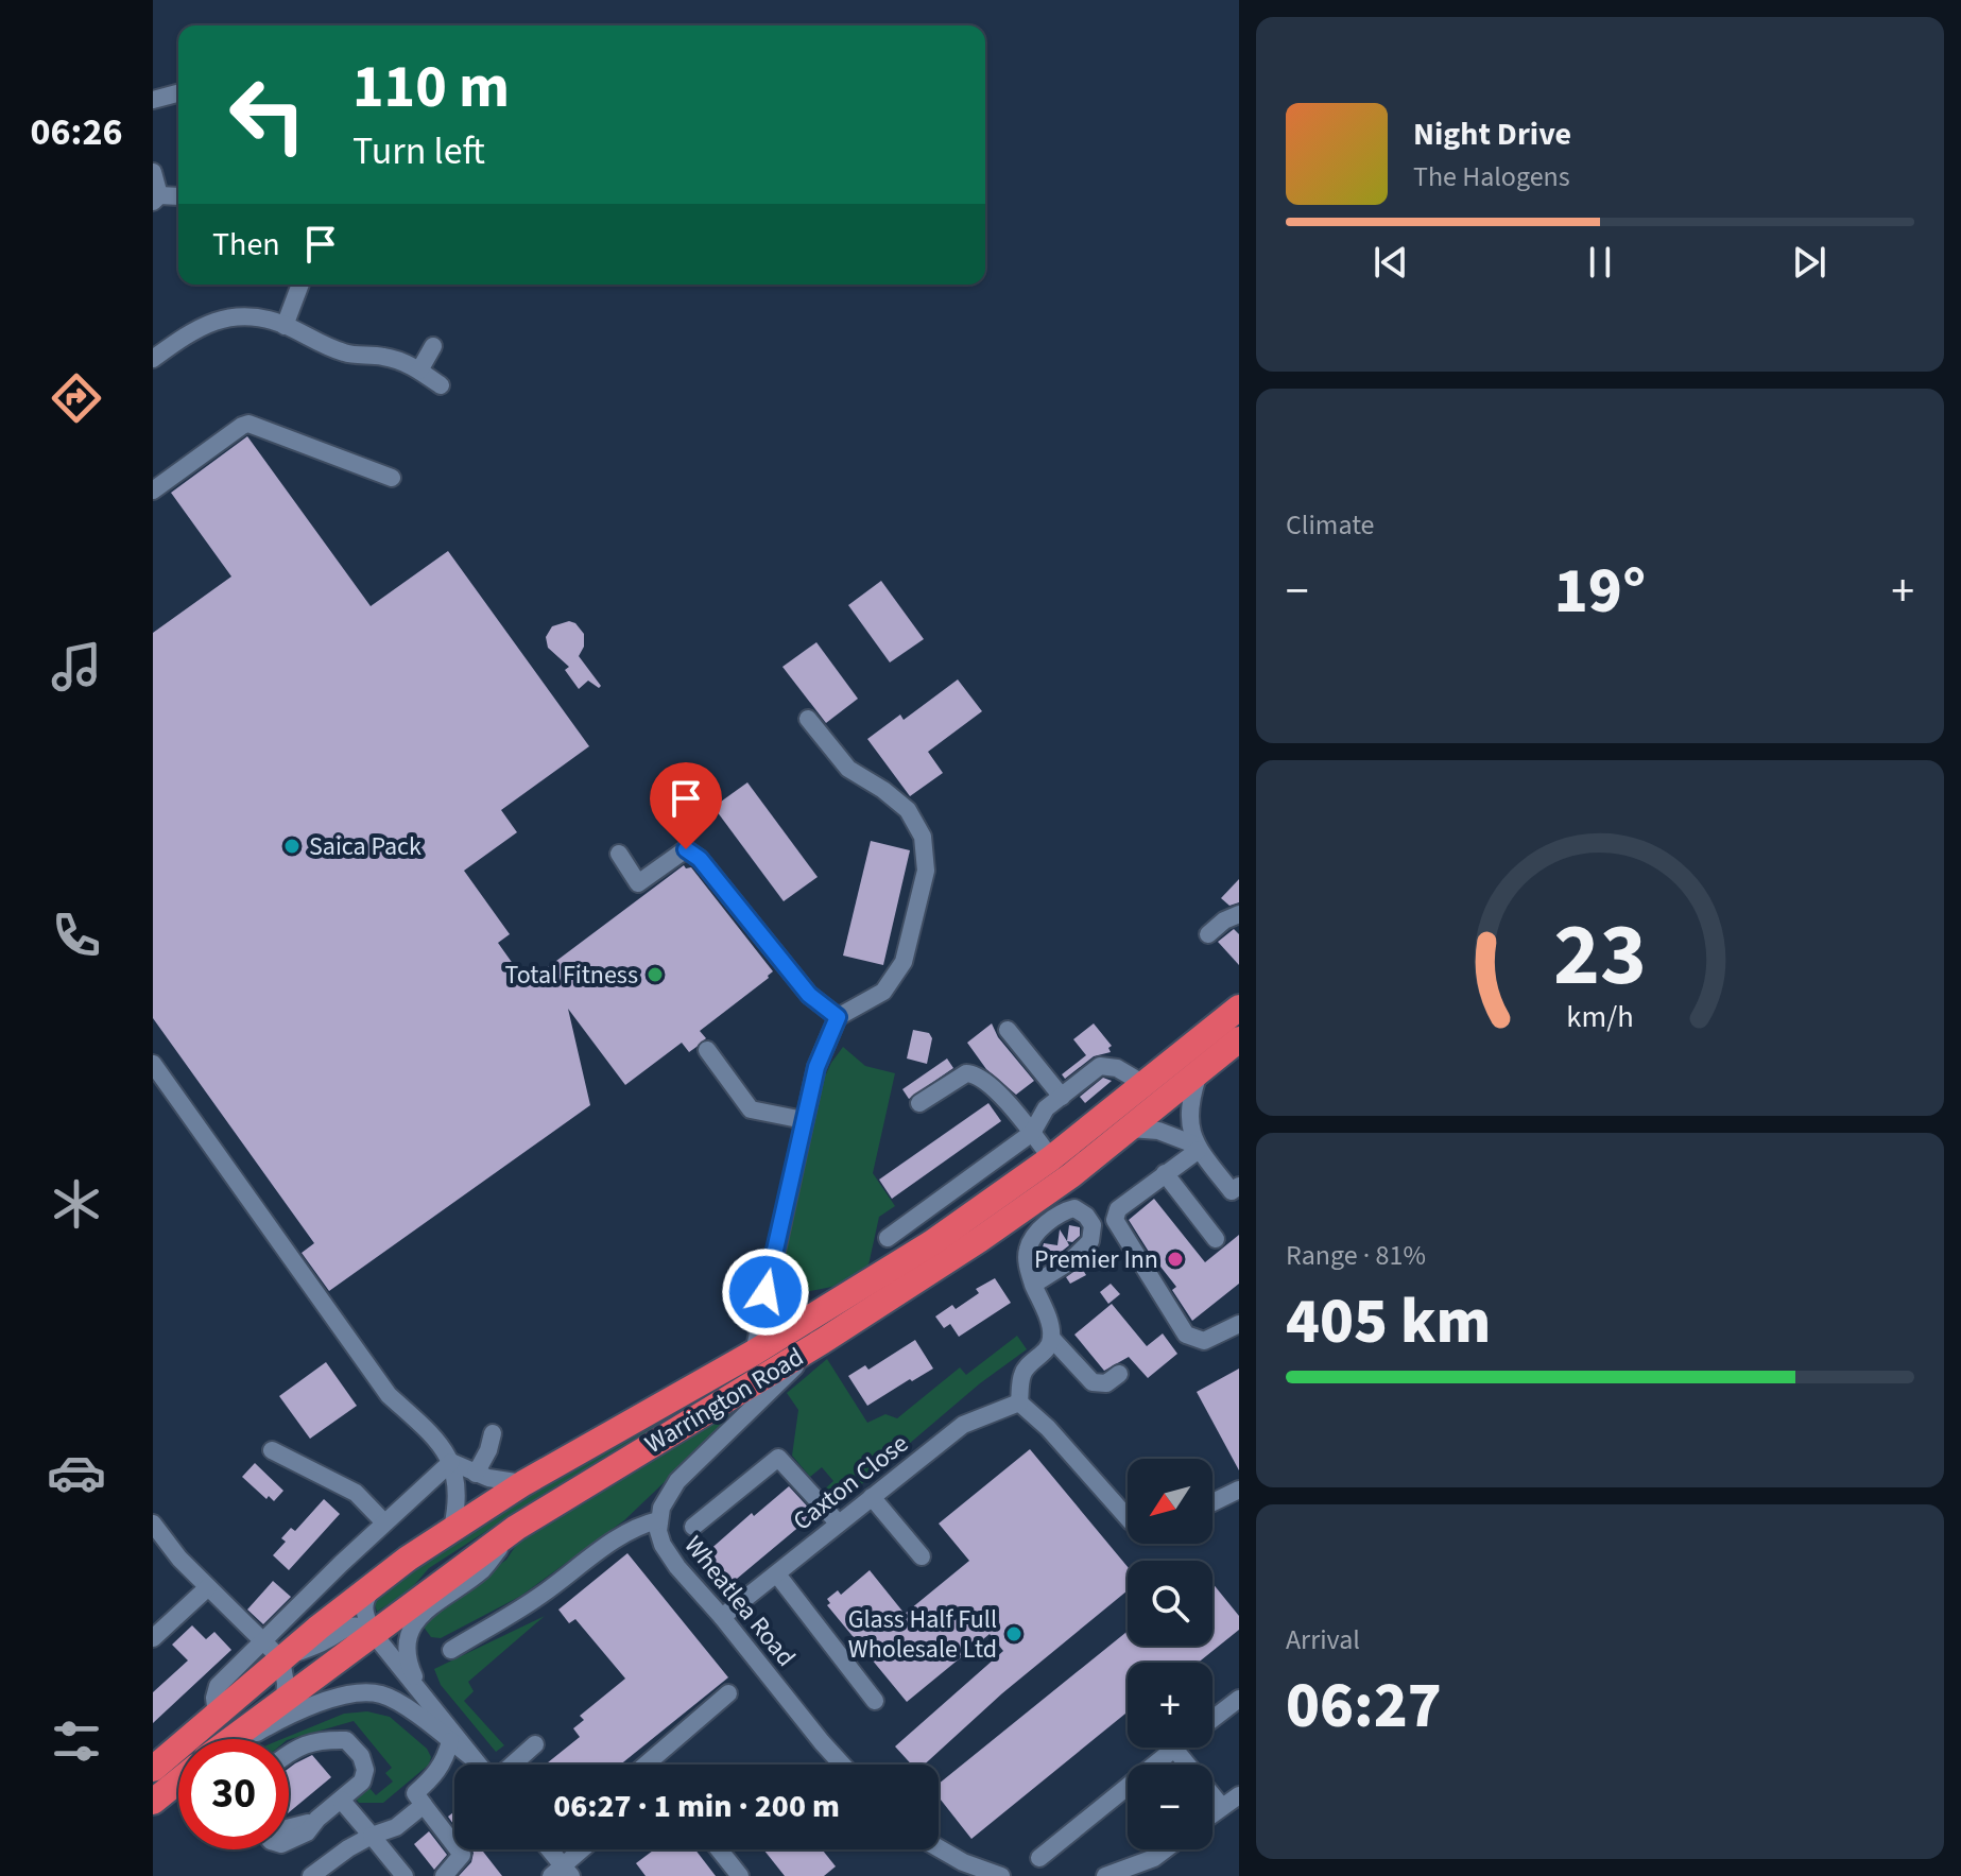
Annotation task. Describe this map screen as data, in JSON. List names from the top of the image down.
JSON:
{
  "streets": {
    "highway": ["Warrington Road"],
    "street": ["Caxton Close", "Wheatlea Road"]
  },
  "crossings": [
    ["Warrington Road", "Wheatlea Road"],
    ["Caxton Close", "Wheatlea Road"]
  ],
  "places": [
    "Saica Pack",
    "Total Fitness",
    "Premier Inn",
    "Glass Half Full Wholesale Ltd"
  ],
  "north": "bottom left",
  "page": {
    "tabs": "06:26",
    "turn": ["110 m", "Turn left"],
    "song": ["Night Drive", "The Halogens"],
    "then": "Then",
    "tile": [
      "Climate",
      ["Range · 81%", "405 km"],
      ["Arrival", "06:27"]
    ],
    "heat": ["−", "19°", "+"],
    "map_buttons": ["+", "−"],
    "limit": "30",
    "trip": "06:27 · 1 min · 200 m",
    "gauge": ["23", "km/h"]
  }
}
